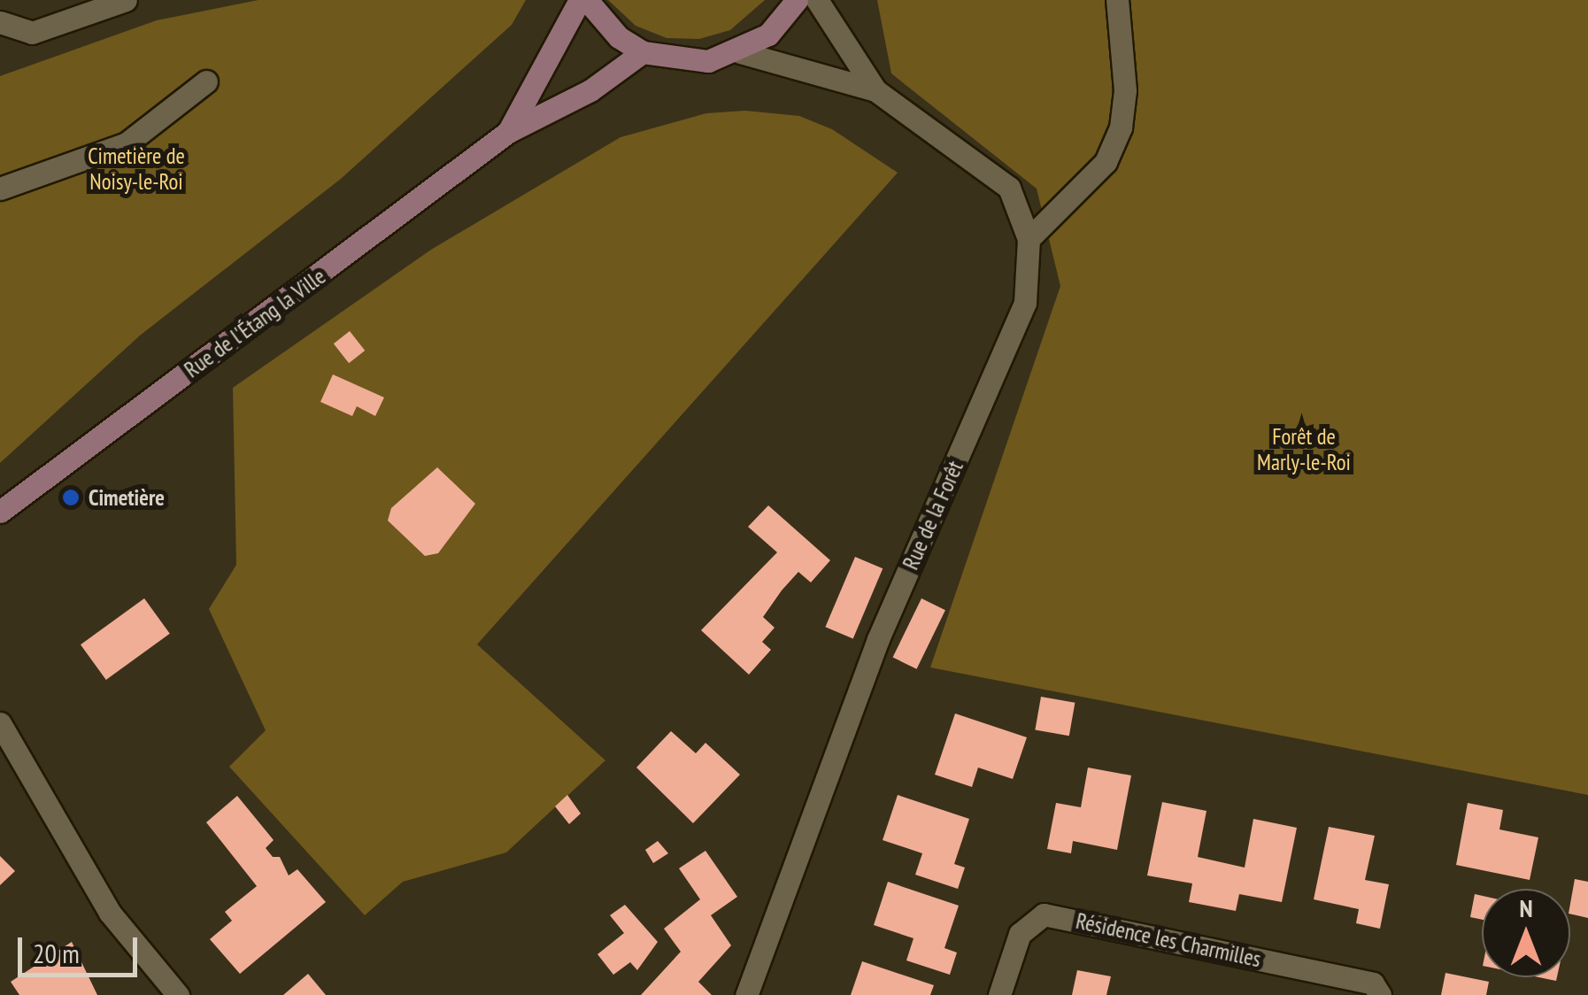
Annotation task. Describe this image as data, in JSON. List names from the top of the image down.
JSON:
{
  "streets": {
    "street": ["Rue de l'Étang la Ville", "Rue de la Forêt", "Résidence les Charmilles"]
  },
  "parks": ["Cimetière de Noisy-le-Roi", "Forêt de Marly-le-Roi"],
  "places": ["Cimetière"],
  "scale_bar": "20 m",
  "north": "top"
}
